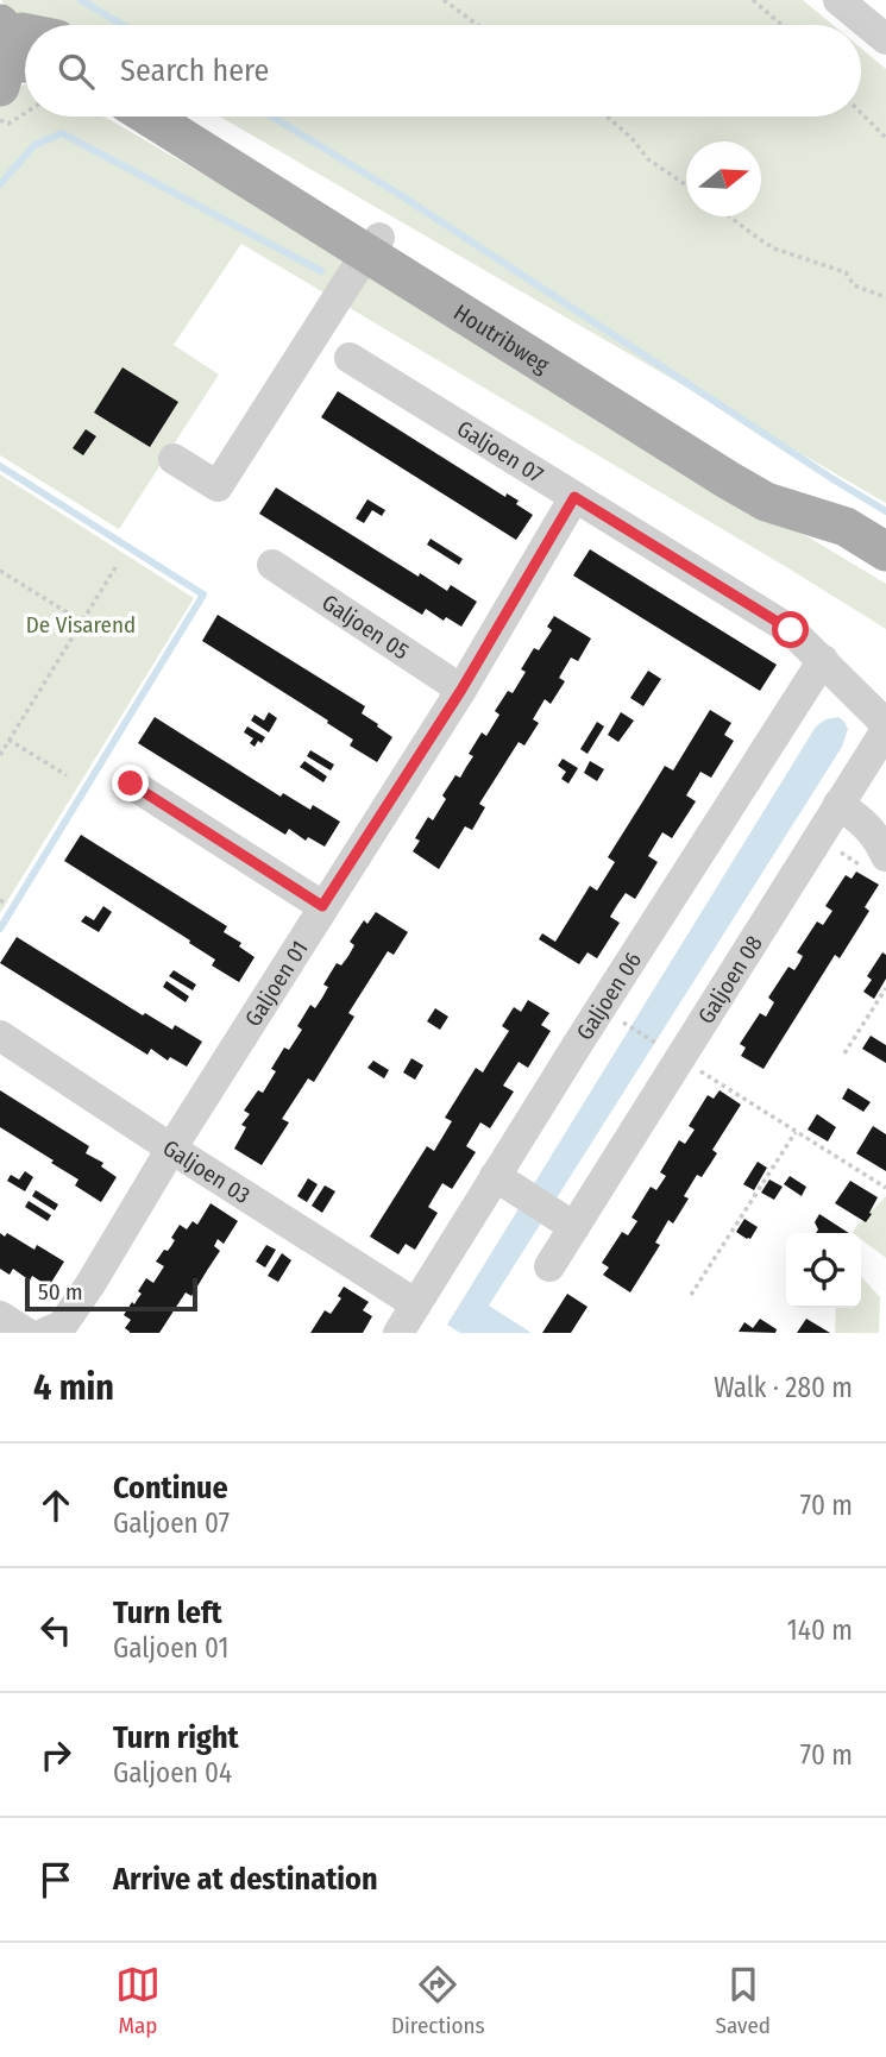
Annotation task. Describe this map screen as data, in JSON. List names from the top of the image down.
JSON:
{
  "streets": {
    "main road": ["Houtribweg"],
    "street": [
      "Galjoen 07",
      "Galjoen 05",
      "Galjoen 08",
      "Galjoen 01",
      "Galjoen 06",
      "Galjoen 03"
    ]
  },
  "crossings": [
    ["Galjoen 07", "Galjoen 08"],
    ["Galjoen 07", "Galjoen 01"],
    ["Galjoen 07", "Galjoen 06"],
    ["Galjoen 05", "Galjoen 01"],
    ["Galjoen 01", "Galjoen 03"],
    ["Galjoen 06", "Galjoen 03"]
  ],
  "parks": ["De Visarend"],
  "scale_bar": "50 m",
  "north": "right",
  "page": {
    "search": "Search here",
    "scale": "50 m",
    "heading": ["4 min", "Walk · 280 m"],
    "list": [
      ["Continue", "Galjoen 07", "70 m"],
      ["Turn left", "Galjoen 01", "140 m"],
      ["Turn right", "Galjoen 04", "70 m"],
      "Arrive at destination"
    ],
    "nav": ["Map", "Directions", "Saved"]
  }
}
